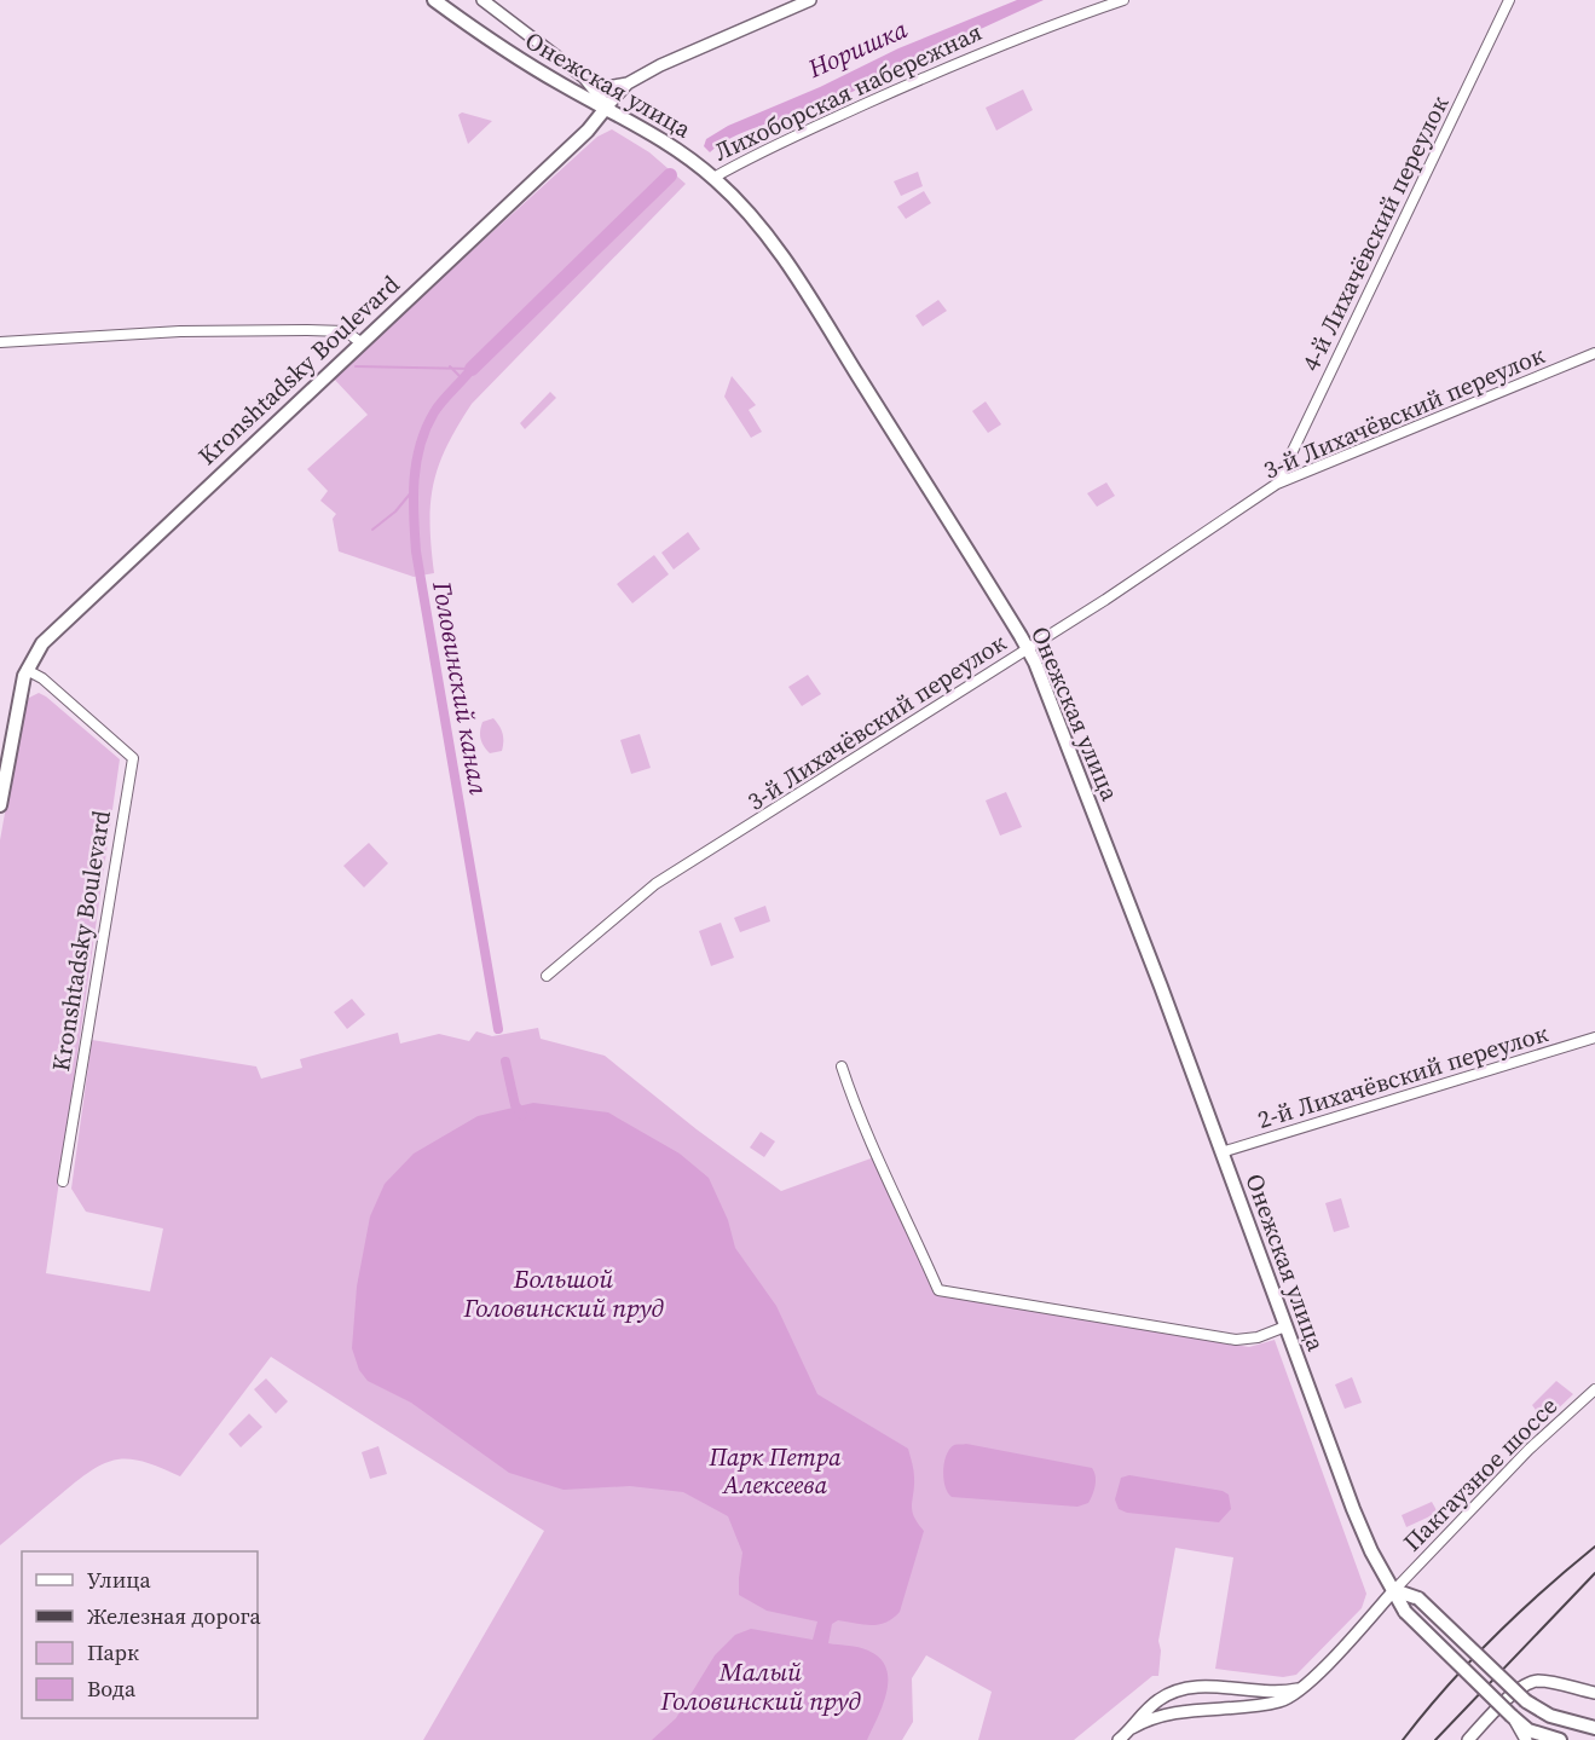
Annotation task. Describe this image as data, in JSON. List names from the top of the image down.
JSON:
{
  "streets": {
    "main road": ["Онежская улица", "Kronshtadsky Boulevard"],
    "street": [
      "Лихоборская набережная",
      "4-й Лихачёвский переулок",
      "3-й Лихачёвский переулок",
      "2-й Лихачёвский переулок",
      "Пакгаузное шоссе"
    ]
  },
  "crossings": [
    ["Онежская улица", "Лихоборская набережная"],
    ["Онежская улица", "Kronshtadsky Boulevard"],
    ["Онежская улица", "3-й Лихачёвский переулок"],
    ["Онежская улица", "2-й Лихачёвский переулок"],
    ["Онежская улица", "Пакгаузное шоссе"],
    ["4-й Лихачёвский переулок", "3-й Лихачёвский переулок"]
  ],
  "water": [
    "Норишка",
    "Головинский канал",
    "Большой Головинский пруд",
    "Малый Головинский пруд"
  ],
  "parks": ["Парк Петра Алексеева"],
  "legend": [
    "Улица",
    "Железная дорога",
    "Парк",
    "Вода"
  ]
}
